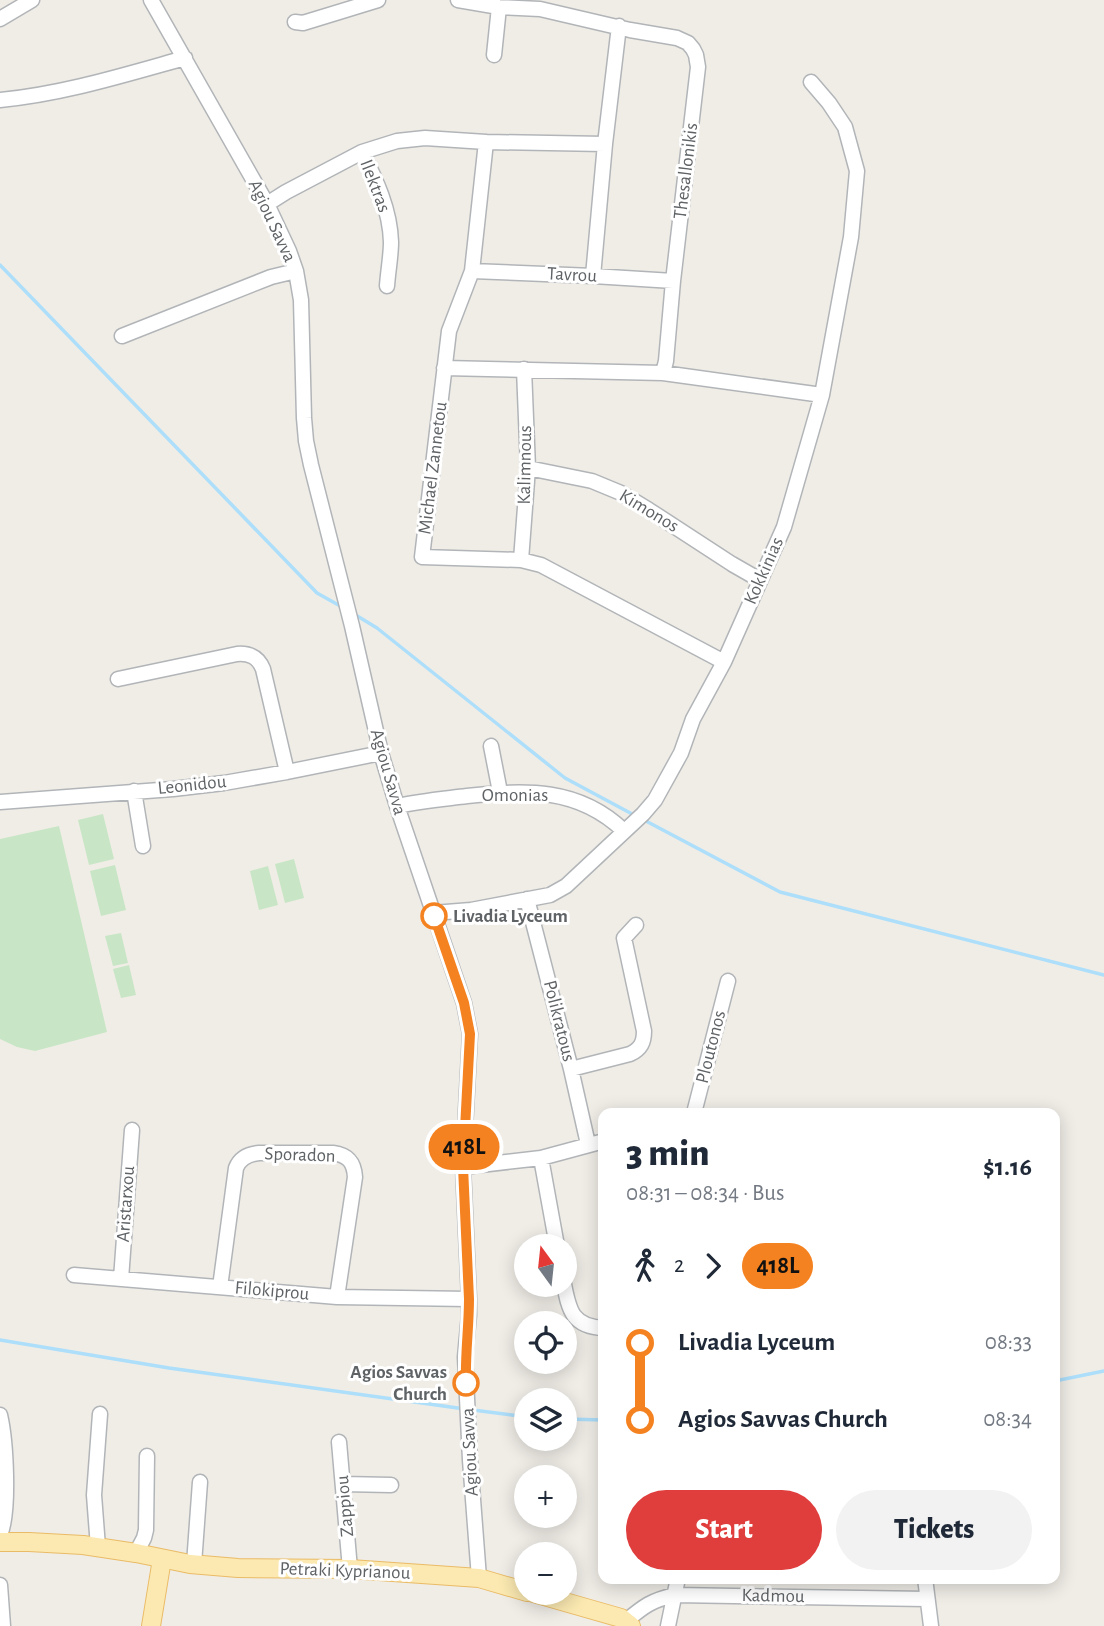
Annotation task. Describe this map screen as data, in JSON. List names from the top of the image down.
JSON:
{
  "streets": {
    "main road": ["Petraki Kyprianou"],
    "street": [
      "Thesallonikis",
      "Ilektras",
      "Agiou Savva",
      "Tavrou",
      "Kalimnous",
      "Michael Zannetou",
      "Kimonos",
      "Kokkinias",
      "Leonidou",
      "Omonias",
      "Polikratous",
      "Ploutonos",
      "Sporadon",
      "Aristarxou",
      "Filokiprou",
      "Zappiou",
      "Kadmou"
    ]
  },
  "crossings": [
    ["Thesallonikis", "Tavrou"],
    ["Ilektras", "Agiou Savva"],
    ["Agiou Savva", "Kokkinias"],
    ["Agiou Savva", "Leonidou"],
    ["Agiou Savva", "Omonias"],
    ["Agiou Savva", "Filokiprou"],
    ["Agiou Savva", "Petraki Kyprianou"],
    ["Tavrou", "Michael Zannetou"],
    ["Kalimnous", "Michael Zannetou"],
    ["Kalimnous", "Kimonos"],
    ["Michael Zannetou", "Kokkinias"],
    ["Kimonos", "Kokkinias"],
    ["Kokkinias", "Omonias"],
    ["Kokkinias", "Polikratous"],
    ["Sporadon", "Filokiprou"],
    ["Aristarxou", "Filokiprou"],
    ["Zappiou", "Petraki Kyprianou"],
    ["Petraki Kyprianou", "Kadmou"]
  ],
  "places": ["Livadia Lyceum", "Agios Savvas Church"],
  "lines": ["bus line 418L"],
  "north": "top",
  "page": {
    "on_map": "418L",
    "heading": ["3 min", "08:31 – 08:34 · Bus", "$1.16"],
    "legs": ["2", "418L"],
    "map_buttons": ["+", "−"],
    "list": [
      {
        "name": "Livadia Lyceum",
        "value": "08:33"
      },
      {
        "name": "Agios Savvas Church",
        "value": "08:34"
      }
    ],
    "buttons": ["Start", "Tickets"]
  }
}
